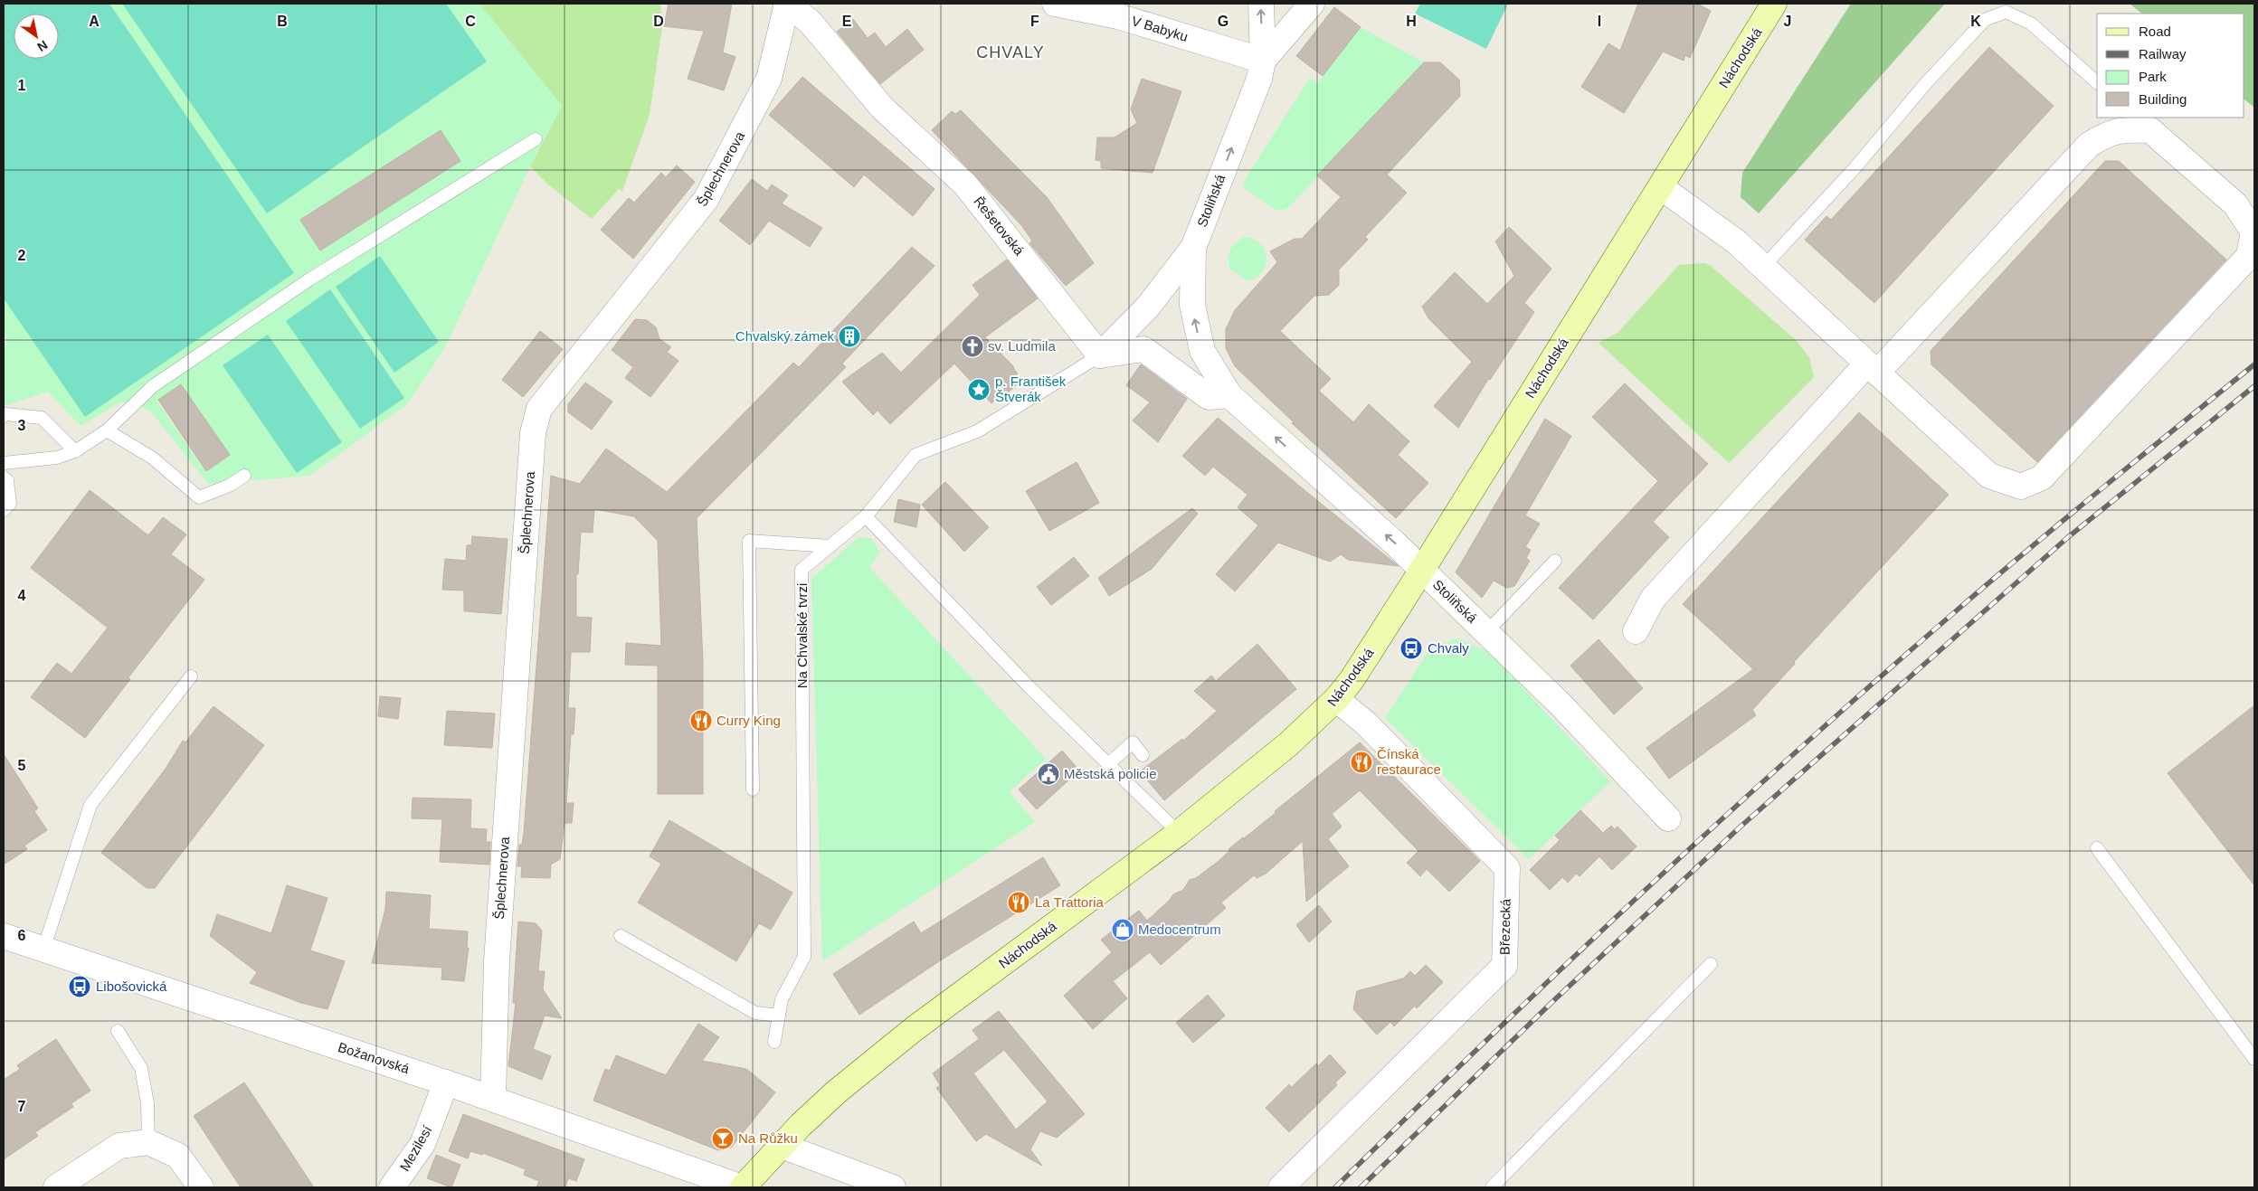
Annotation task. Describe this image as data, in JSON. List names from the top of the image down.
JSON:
{
  "streets": {
    "main road": ["Náchodská"],
    "street": [
      "V Babyku",
      "Šplechnerova",
      "Stoliňská",
      "Řešetovská",
      "Březecká",
      "Božanovská",
      "Mezilesí"
    ],
    "lane": ["Na Chvalské tvrzi"]
  },
  "crossings": [
    ["V Babyku", "Stoliňská"],
    ["Náchodská", "Stoliňská"],
    ["Náchodská", "Březecká"],
    ["Náchodská", "Božanovská"],
    ["Šplechnerova", "Řešetovská"],
    ["Šplechnerova", "Božanovská"],
    ["Řešetovská", "Na Chvalské tvrzi"],
    ["Božanovská", "Mezilesí"]
  ],
  "one_way": ["Stoliňská"],
  "districts": ["CHVALY"],
  "places": {
    "building": ["Chvalský zámek"],
    "church": ["sv. Ludmila"],
    "place": ["p. František Štverák"],
    "bus stop": ["Chvaly", "Libošovická"],
    "restaurant": ["Curry King", "Čínská restaurace", "La Trattoria"],
    "public building": ["Městská policie"],
    "shop": ["Medocentrum"],
    "bar": ["Na Růžku"]
  },
  "legend": [
    "Road",
    "Railway",
    "Park",
    "Building"
  ],
  "north": "bottom right",
  "grid": {
    "columns": [
      "A",
      "B",
      "C",
      "D",
      "E",
      "F",
      "G",
      "H",
      "I",
      "J",
      "K"
    ],
    "rows": [
      "1",
      "2",
      "3",
      "4",
      "5",
      "6",
      "7"
    ]
  }
}
